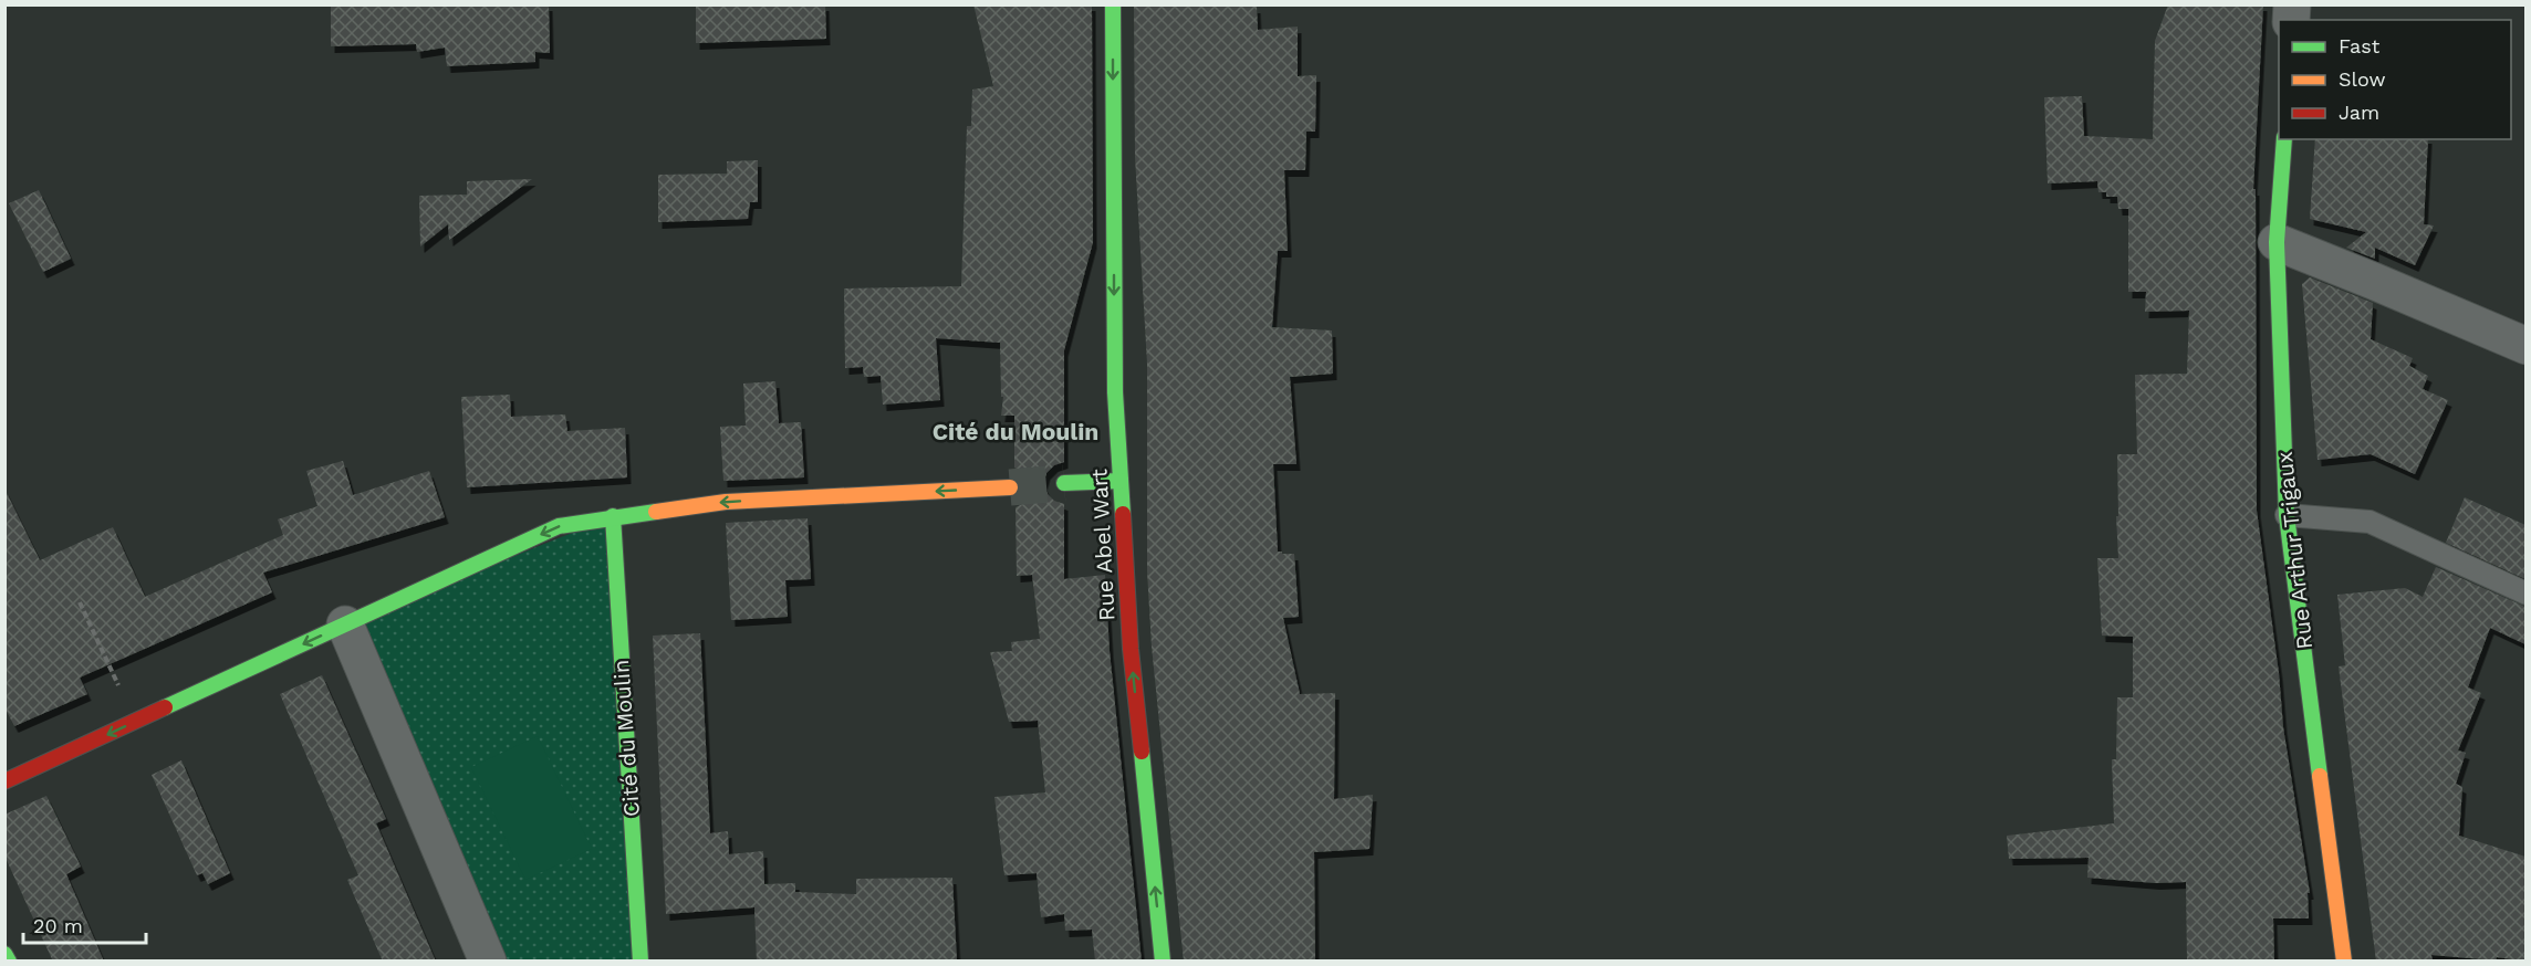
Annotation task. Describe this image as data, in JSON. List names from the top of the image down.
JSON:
{
  "streets": {
    "street": ["Rue Abel Wart", "Rue Arthur Trigaux", "Cité du Moulin"]
  },
  "districts": ["Cité du Moulin"],
  "legend": ["Fast", "Slow", "Jam"],
  "scale_bar": "20 m"
}
